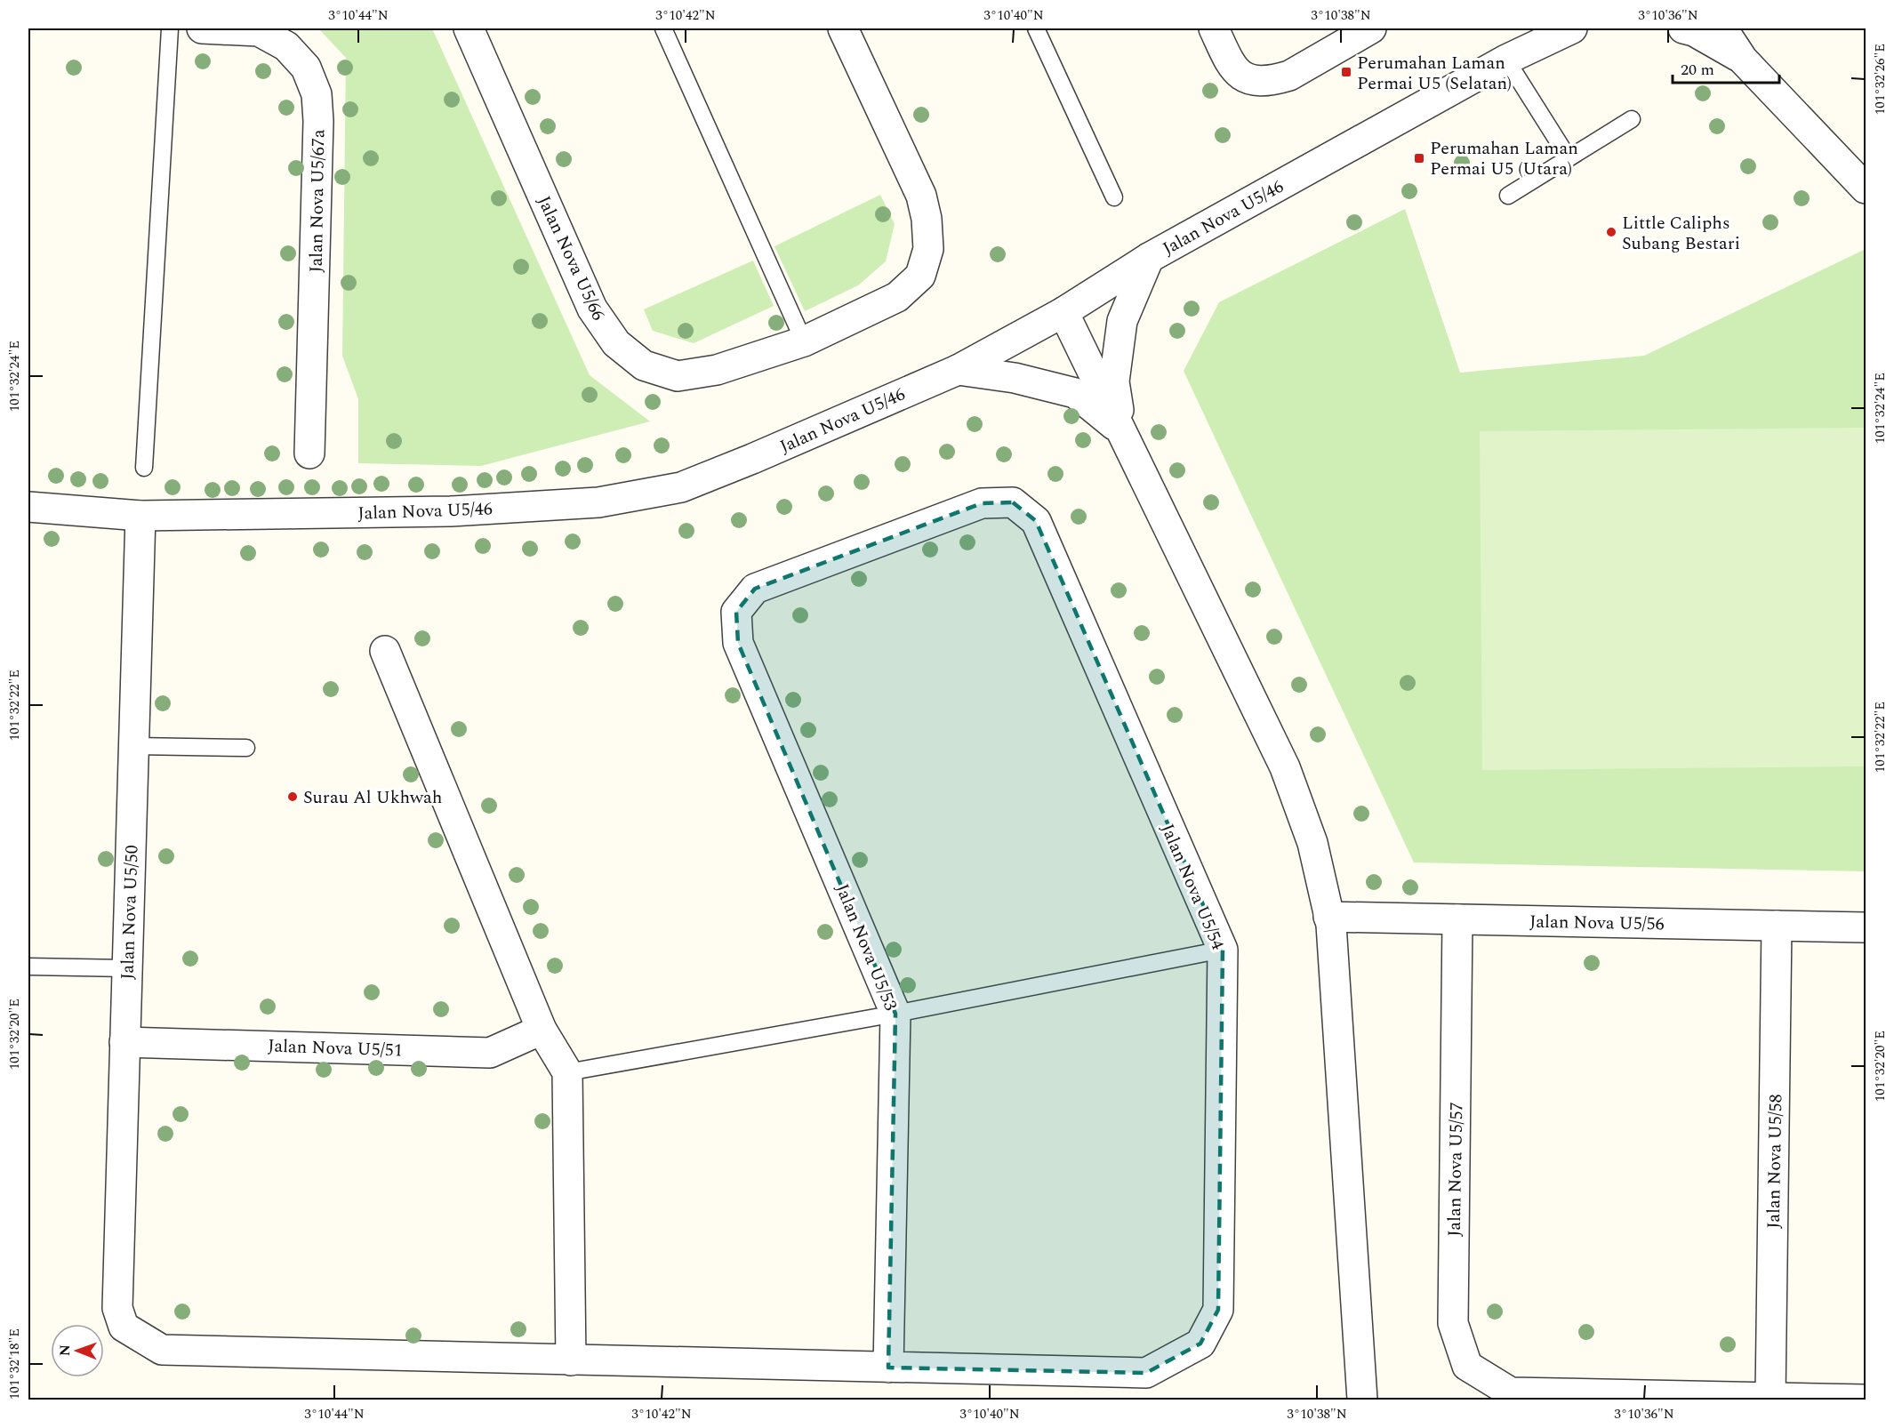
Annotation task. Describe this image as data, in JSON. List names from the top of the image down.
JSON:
{
  "streets": {
    "street": [
      "Jalan Nova U5/67a",
      "Jalan Nova U5/46",
      "Jalan Nova U5/66",
      "Jalan Nova U5/54",
      "Jalan Nova U5/50",
      "Jalan Nova U5/56",
      "Jalan Nova U5/53",
      "Jalan Nova U5/51",
      "Jalan Nova U5/58",
      "Jalan Nova U5/57"
    ]
  },
  "crossings": [
    ["Jalan Nova U5/46", "Jalan Nova U5/50"],
    ["Jalan Nova U5/54", "Jalan Nova U5/53"],
    ["Jalan Nova U5/50", "Jalan Nova U5/51"],
    ["Jalan Nova U5/56", "Jalan Nova U5/58"],
    ["Jalan Nova U5/56", "Jalan Nova U5/57"],
    ["Jalan Nova U5/58", "Jalan Nova U5/57"]
  ],
  "places": {
    "transit": ["Perumahan Laman Permai U5 (Selatan)", "Perumahan Laman Permai U5 (Utara)"],
    "other": ["Little Caliphs Subang Bestari", "Surau Al Ukhwah"]
  },
  "scale_bar": "20 m",
  "north": "left",
  "coordinates": [
    "3°10'44\"N",
    "3°10'42\"N",
    "3°10'40\"N",
    "3°10'38\"N",
    "3°10'36\"N",
    "101°32'26\"E",
    "101°32'24\"E",
    "101°32'22\"E",
    "101°32'20\"E",
    "101°32'18\"E"
  ]
}
